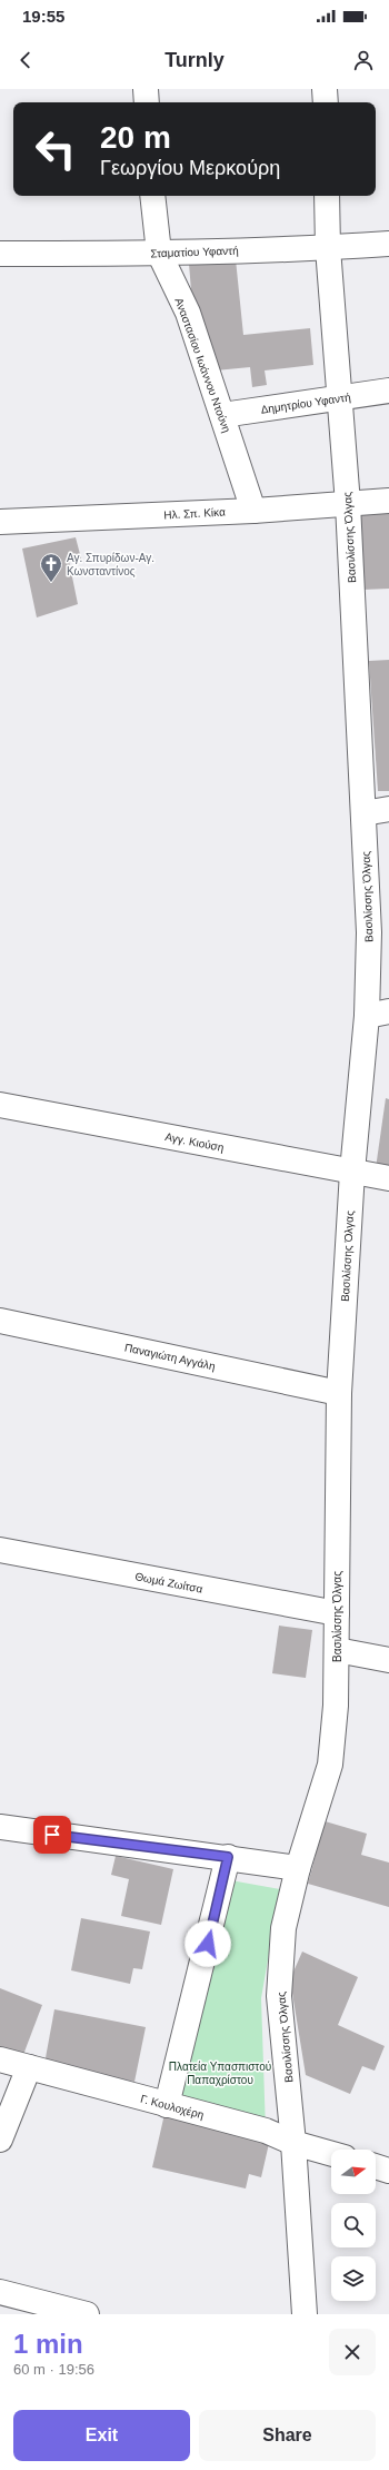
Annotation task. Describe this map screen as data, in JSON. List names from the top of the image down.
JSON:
{
  "streets": {
    "street": [
      "Σταματίου Υφαντή",
      "Αναστασίου Ιωάννου Ντούνη",
      "Δημητρίου Υφαντή",
      "Ηλ. Σπ. Κίκα",
      "Βασιλίσσης Όλγας",
      "Αγγ. Κιούση",
      "Παναγιώτη Αγγάλη",
      "Θωμά Ζωίτσα",
      "Γ. Κουλοχέρη"
    ]
  },
  "crossings": [
    ["Σταματίου Υφαντή", "Αναστασίου Ιωάννου Ντούνη"],
    ["Σταματίου Υφαντή", "Βασιλίσσης Όλγας"],
    ["Αναστασίου Ιωάννου Ντούνη", "Δημητρίου Υφαντή"],
    ["Αναστασίου Ιωάννου Ντούνη", "Ηλ. Σπ. Κίκα"],
    ["Δημητρίου Υφαντή", "Βασιλίσσης Όλγας"],
    ["Ηλ. Σπ. Κίκα", "Βασιλίσσης Όλγας"],
    ["Βασιλίσσης Όλγας", "Αγγ. Κιούση"],
    ["Βασιλίσσης Όλγας", "Παναγιώτη Αγγάλη"],
    ["Βασιλίσσης Όλγας", "Θωμά Ζωίτσα"],
    ["Βασιλίσσης Όλγας", "Γ. Κουλοχέρη"]
  ],
  "parks": ["Πλατεία Υπασπιστού Παπαχρίστου"],
  "places": {
    "church": ["Αγ. Σπυρίδων-Αγ. Κωνσταντίνος"]
  },
  "north": "right",
  "page": {
    "status": "19:55",
    "header": "Turnly",
    "turn": ["20 m", "Γεωργίου Μερκούρη"],
    "heading": ["1 min", "60 m · 19:56"],
    "buttons": ["Exit", "Share"]
  }
}
